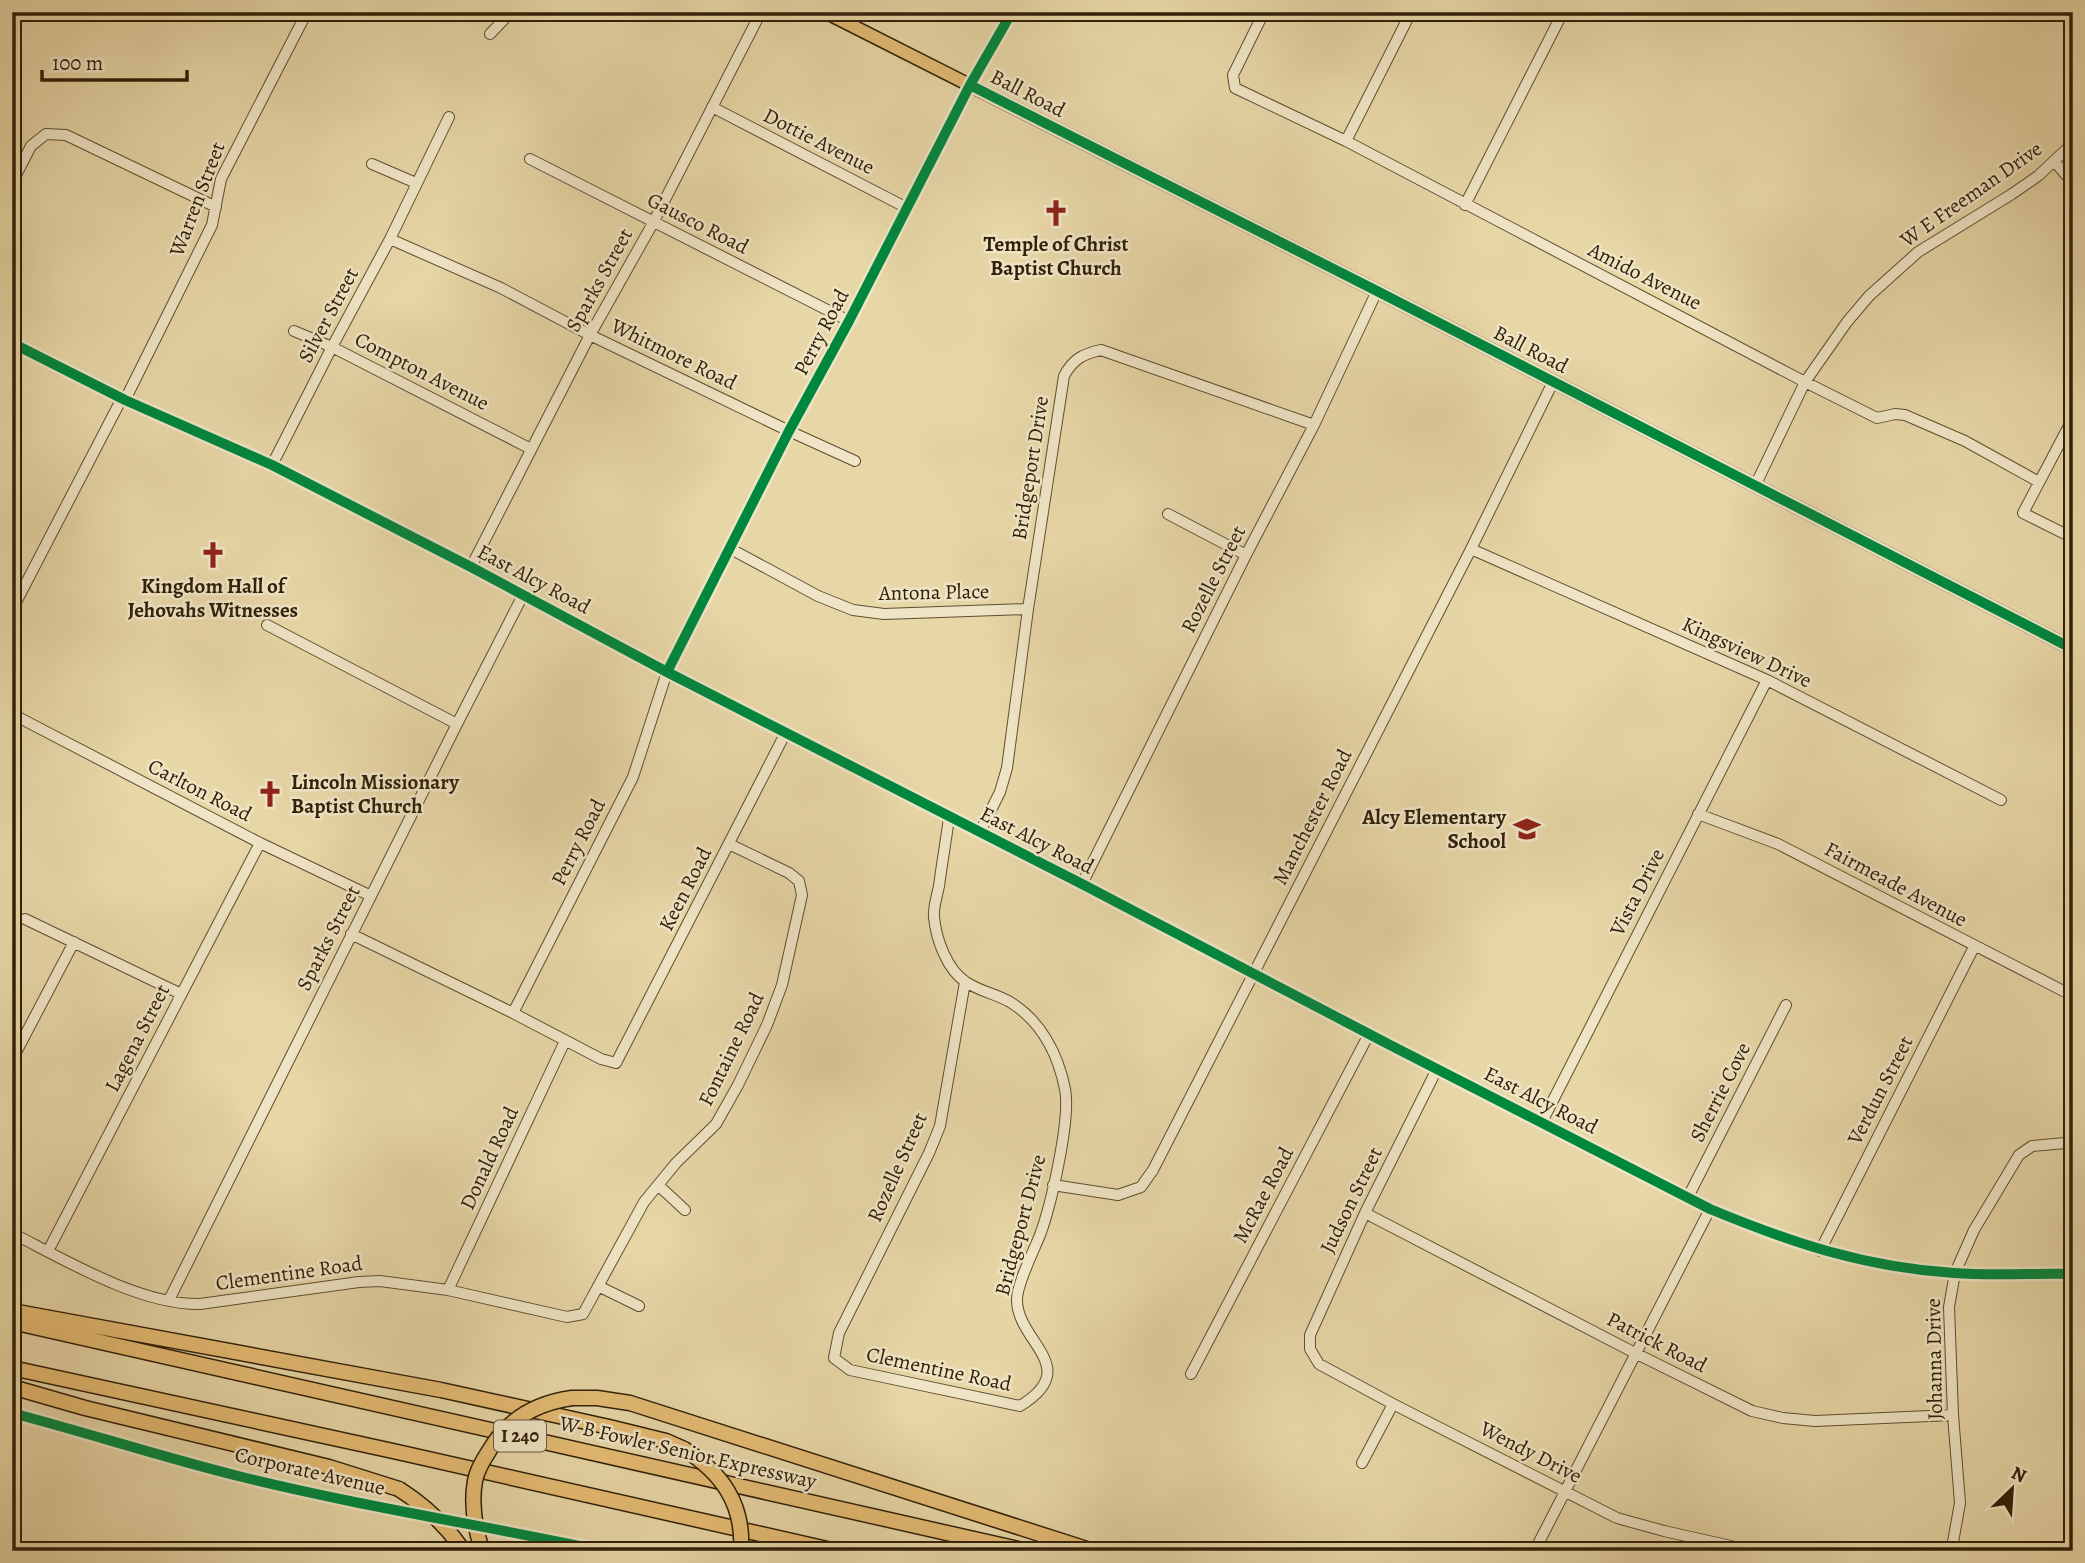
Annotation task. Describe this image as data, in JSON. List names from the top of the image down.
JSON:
{
  "streets": {
    "highway": ["I 240", "W B Fowler Senior Expressway"],
    "main road": ["Ball Road"],
    "street": [
      "Dottie Avenue",
      "W E Freeman Drive",
      "Warren Street",
      "Gausco Road",
      "Amido Avenue",
      "Sparks Street",
      "Silver Street",
      "Perry Road",
      "Whitmore Road",
      "Compton Avenue",
      "Bridgeport Drive",
      "East Alcy Road",
      "Rozelle Street",
      "Antona Place",
      "Kingsview Drive",
      "Carlton Road",
      "Manchester Road",
      "Fairmeade Avenue",
      "Keen Road",
      "Vista Drive",
      "Lagena Street",
      "Fontaine Road",
      "Verdun Street",
      "Sherrie Cove",
      "Donald Road",
      "McRae Road",
      "Judson Street",
      "Clementine Road",
      "Patrick Road",
      "Johanna Drive",
      "Wendy Drive",
      "Corporate Avenue"
    ]
  },
  "crossings": [
    ["Ball Road", "W E Freeman Drive"],
    ["Ball Road", "Perry Road"],
    ["Ball Road", "Rozelle Street"],
    ["Ball Road", "Manchester Road"],
    ["Dottie Avenue", "Sparks Street"],
    ["Dottie Avenue", "Perry Road"],
    ["W E Freeman Drive", "Amido Avenue"],
    ["Warren Street", "East Alcy Road"],
    ["Gausco Road", "Sparks Street"],
    ["Gausco Road", "Perry Road"],
    ["Sparks Street", "Whitmore Road"],
    ["Sparks Street", "Compton Avenue"],
    ["Sparks Street", "East Alcy Road"],
    ["Sparks Street", "Carlton Road"],
    ["Sparks Street", "Clementine Road"],
    ["Silver Street", "Whitmore Road"],
    ["Silver Street", "Compton Avenue"],
    ["Silver Street", "East Alcy Road"],
    ["Perry Road", "Whitmore Road"],
    ["Perry Road", "East Alcy Road"],
    ["Perry Road", "Antona Place"],
    ["Bridgeport Drive", "East Alcy Road"],
    ["Bridgeport Drive", "Rozelle Street"],
    ["Bridgeport Drive", "Antona Place"],
    ["Bridgeport Drive", "Manchester Road"],
    ["Bridgeport Drive", "Clementine Road"],
    ["East Alcy Road", "Rozelle Street"],
    ["East Alcy Road", "Manchester Road"],
    ["East Alcy Road", "Keen Road"],
    ["East Alcy Road", "Vista Drive"],
    ["East Alcy Road", "Verdun Street"],
    ["East Alcy Road", "Sherrie Cove"],
    ["East Alcy Road", "McRae Road"],
    ["East Alcy Road", "Judson Street"],
    ["East Alcy Road", "Johanna Drive"],
    ["Rozelle Street", "Clementine Road"],
    ["Kingsview Drive", "Manchester Road"],
    ["Kingsview Drive", "Vista Drive"],
    ["Carlton Road", "Lagena Street"],
    ["Fairmeade Avenue", "Vista Drive"],
    ["Fairmeade Avenue", "Verdun Street"],
    ["Keen Road", "Fontaine Road"],
    ["Keen Road", "Donald Road"],
    ["Lagena Street", "Clementine Road"],
    ["Fontaine Road", "Clementine Road"],
    ["Donald Road", "Clementine Road"],
    ["Judson Street", "Patrick Road"],
    ["Judson Street", "Wendy Drive"],
    ["Patrick Road", "Johanna Drive"]
  ],
  "places": {
    "church": ["Temple of Christ Baptist Church", "Kingdom Hall of Jehovahs Witnesses", "Lincoln Missionary Baptist Church"],
    "school or university": ["Alcy Elementary School"]
  },
  "scale_bar": "100 m",
  "north": "top right"
}
